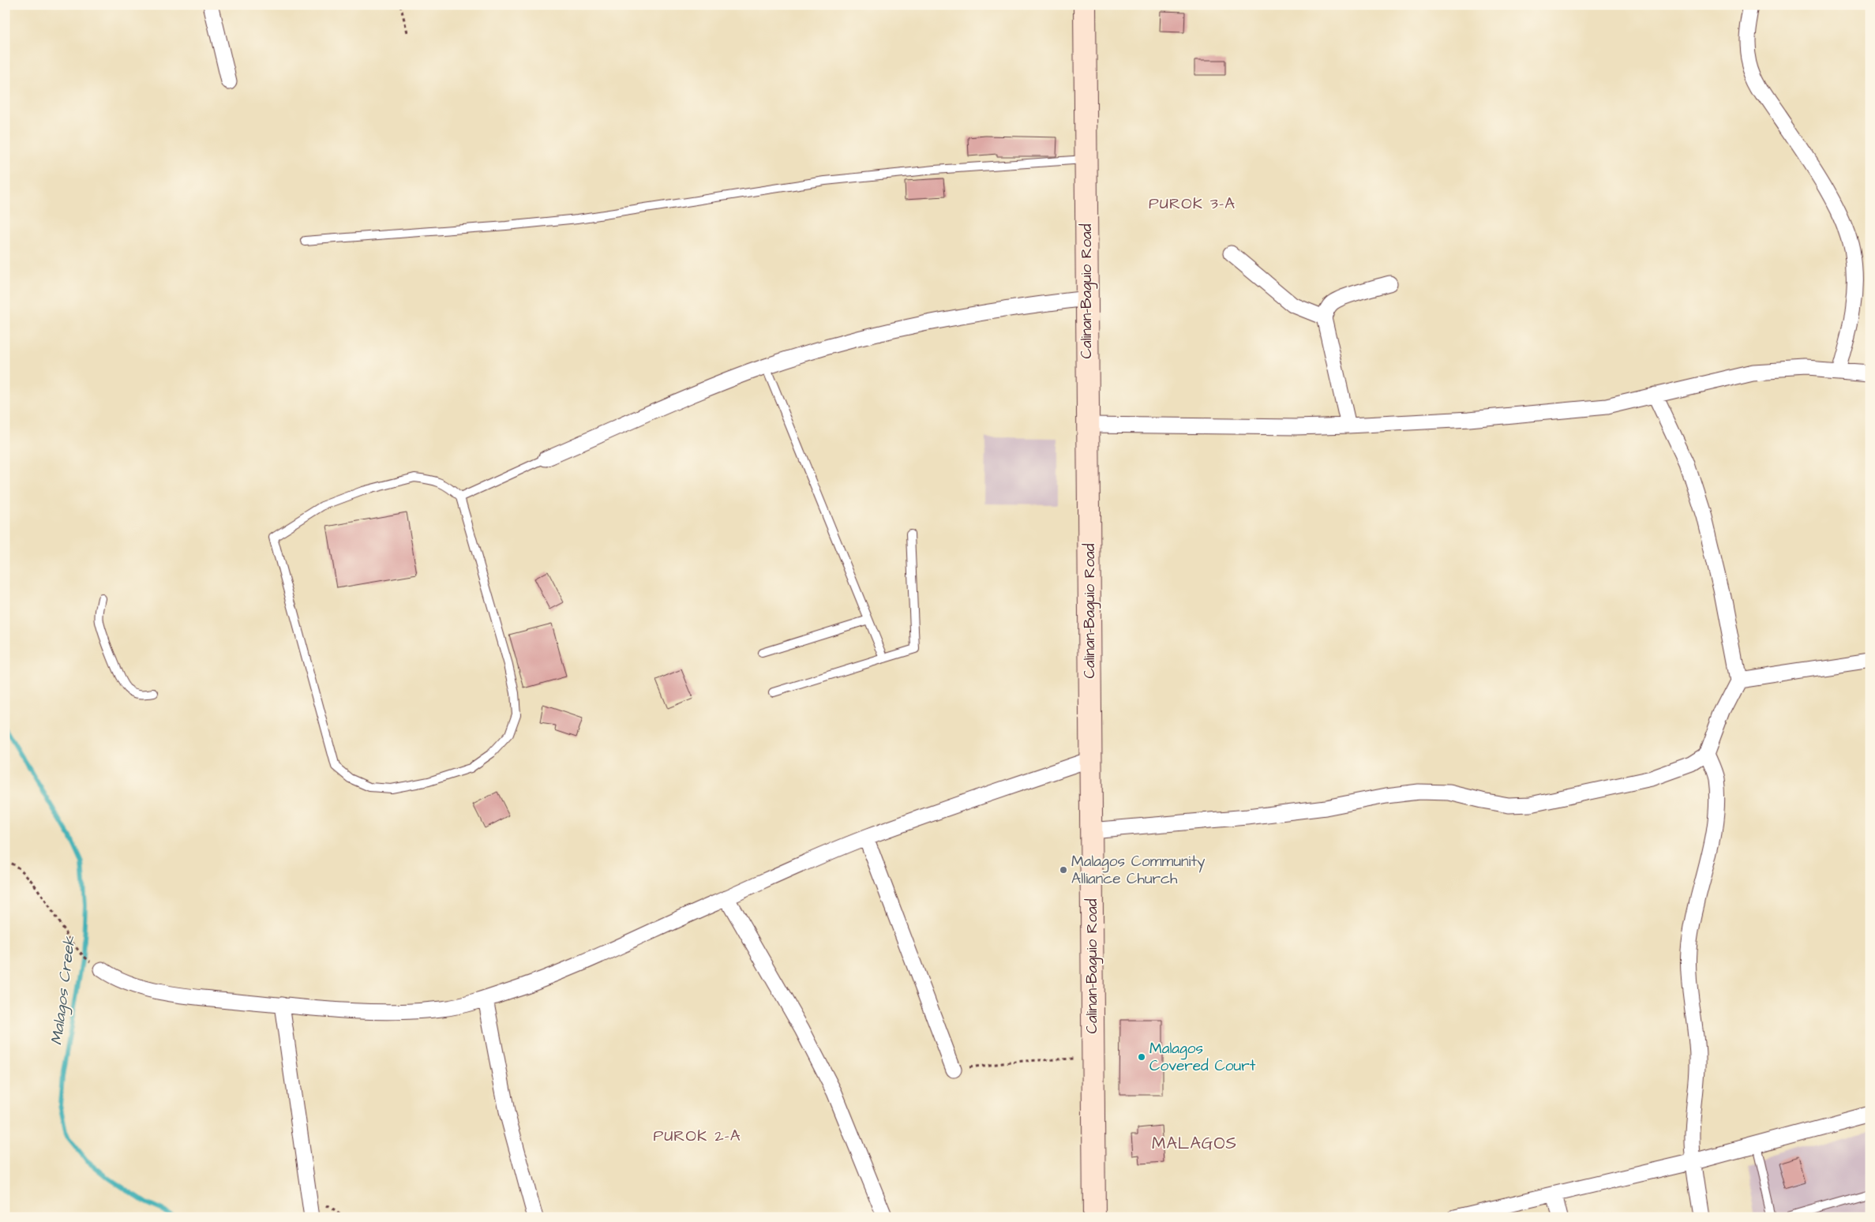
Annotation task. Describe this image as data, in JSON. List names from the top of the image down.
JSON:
{
  "streets": {
    "main road": ["Calinan-Baguio Road"]
  },
  "districts": ["PUROK 3-A", "PUROK 2-A", "MALAGOS"],
  "water": ["Malagos Creek"],
  "places": ["Malagos Community Alliance Church", "Malagos Covered Court"]
}
